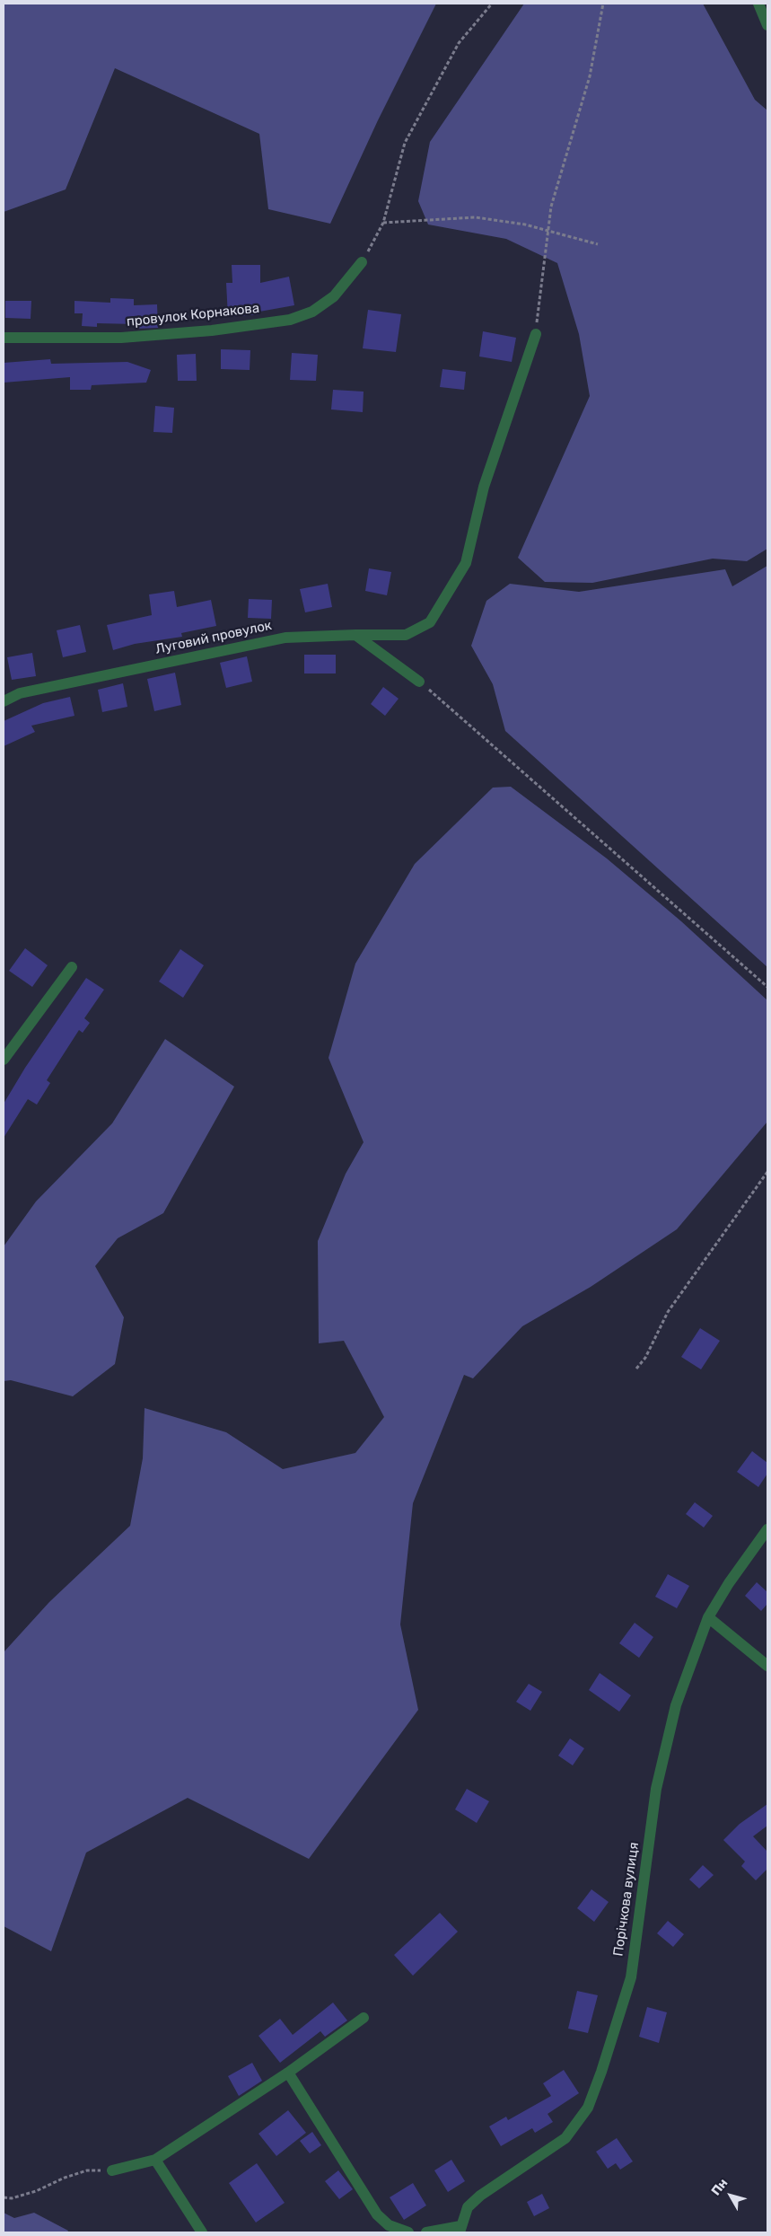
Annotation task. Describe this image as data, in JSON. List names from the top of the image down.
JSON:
{
  "streets": {
    "street": ["провулок Корнакова", "Луговий провулок", "Порічкова вулиця"]
  },
  "north": "top left"
}
